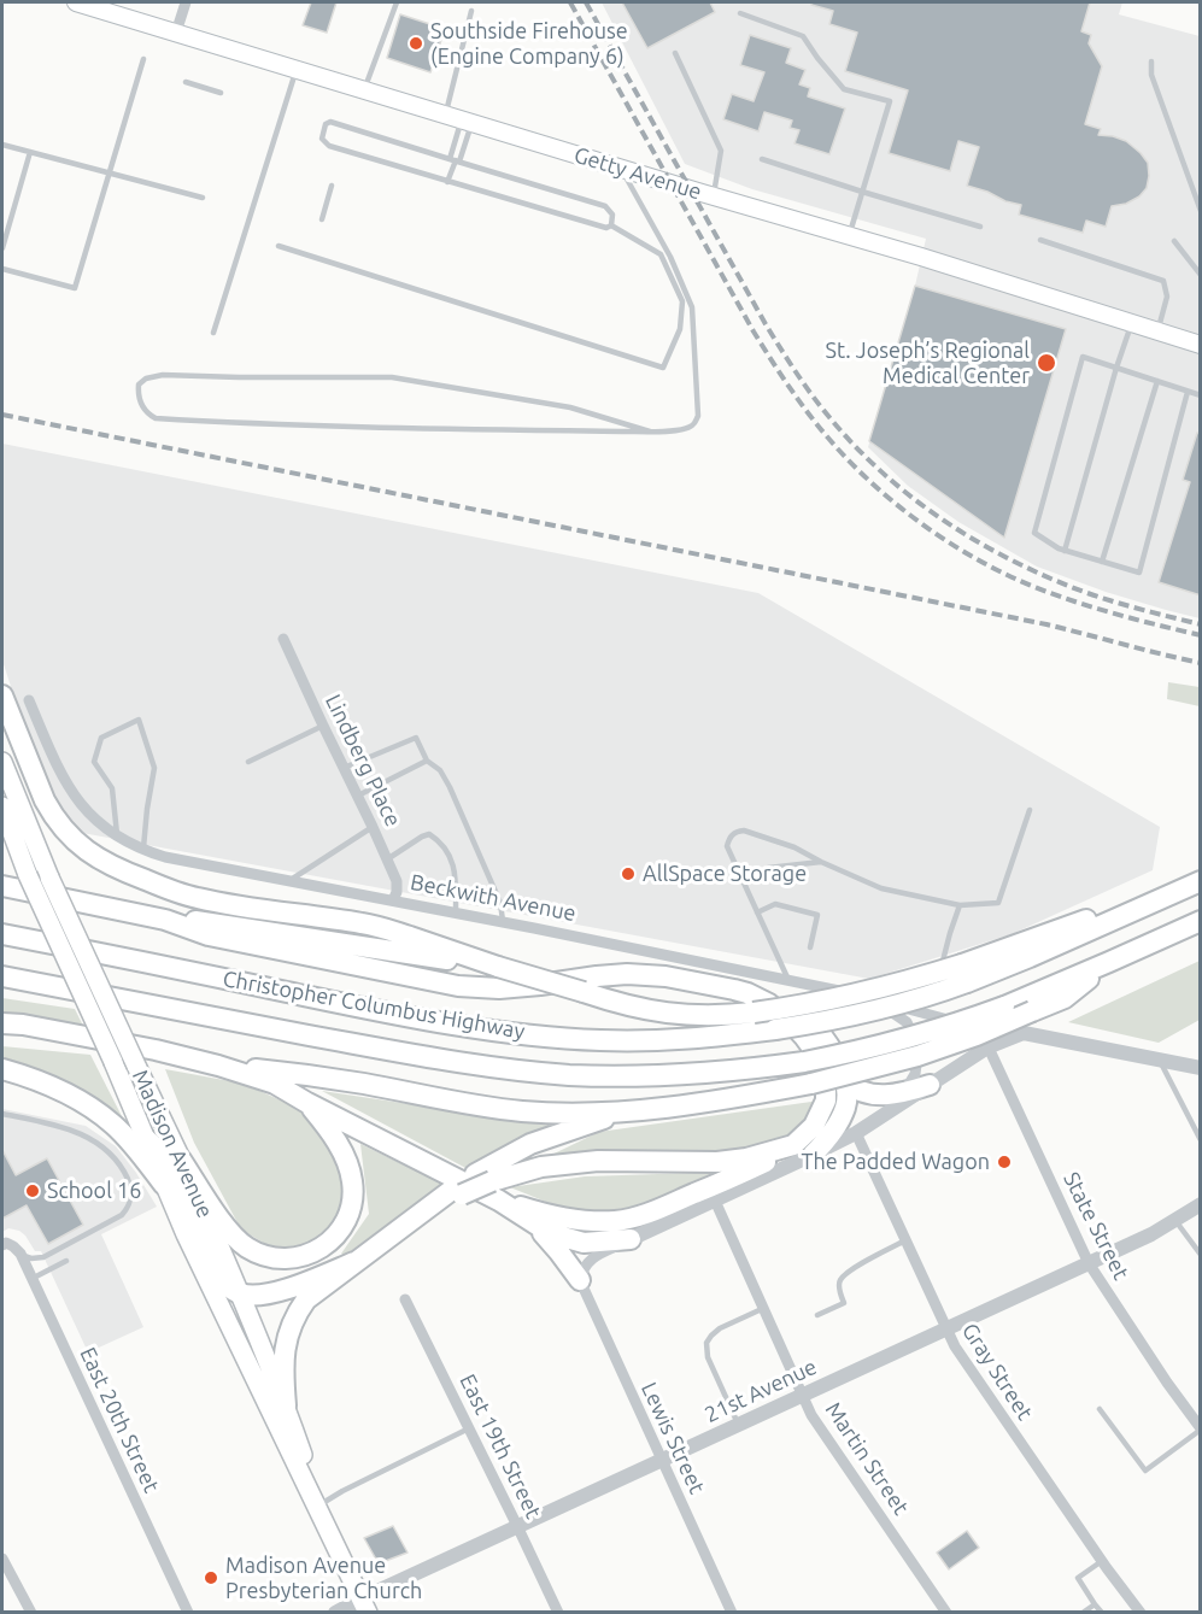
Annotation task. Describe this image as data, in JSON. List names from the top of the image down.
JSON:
{
  "streets": {
    "highway": ["Christopher Columbus Highway"],
    "main road": ["Getty Avenue", "Madison Avenue"],
    "street": [
      "Lindberg Place",
      "Beckwith Avenue",
      "State Street",
      "Gray Street",
      "21st Avenue",
      "East 20th Street",
      "Lewis Street",
      "East 19th Street",
      "Martin Street"
    ]
  },
  "crossings": [
    ["Lindberg Place", "Beckwith Avenue"],
    ["Beckwith Avenue", "State Street"],
    ["Madison Avenue", "21st Avenue"],
    ["State Street", "21st Avenue"],
    ["Gray Street", "21st Avenue"],
    ["21st Avenue", "Lewis Street"],
    ["21st Avenue", "East 19th Street"],
    ["21st Avenue", "Martin Street"]
  ],
  "places": [
    "Southside Firehouse (Engine Company 6)",
    "St. Joseph’s Regional Medical Center",
    "AllSpace Storage",
    "The Padded Wagon",
    "School 16",
    "Madison Avenue Presbyterian Church"
  ]
}
